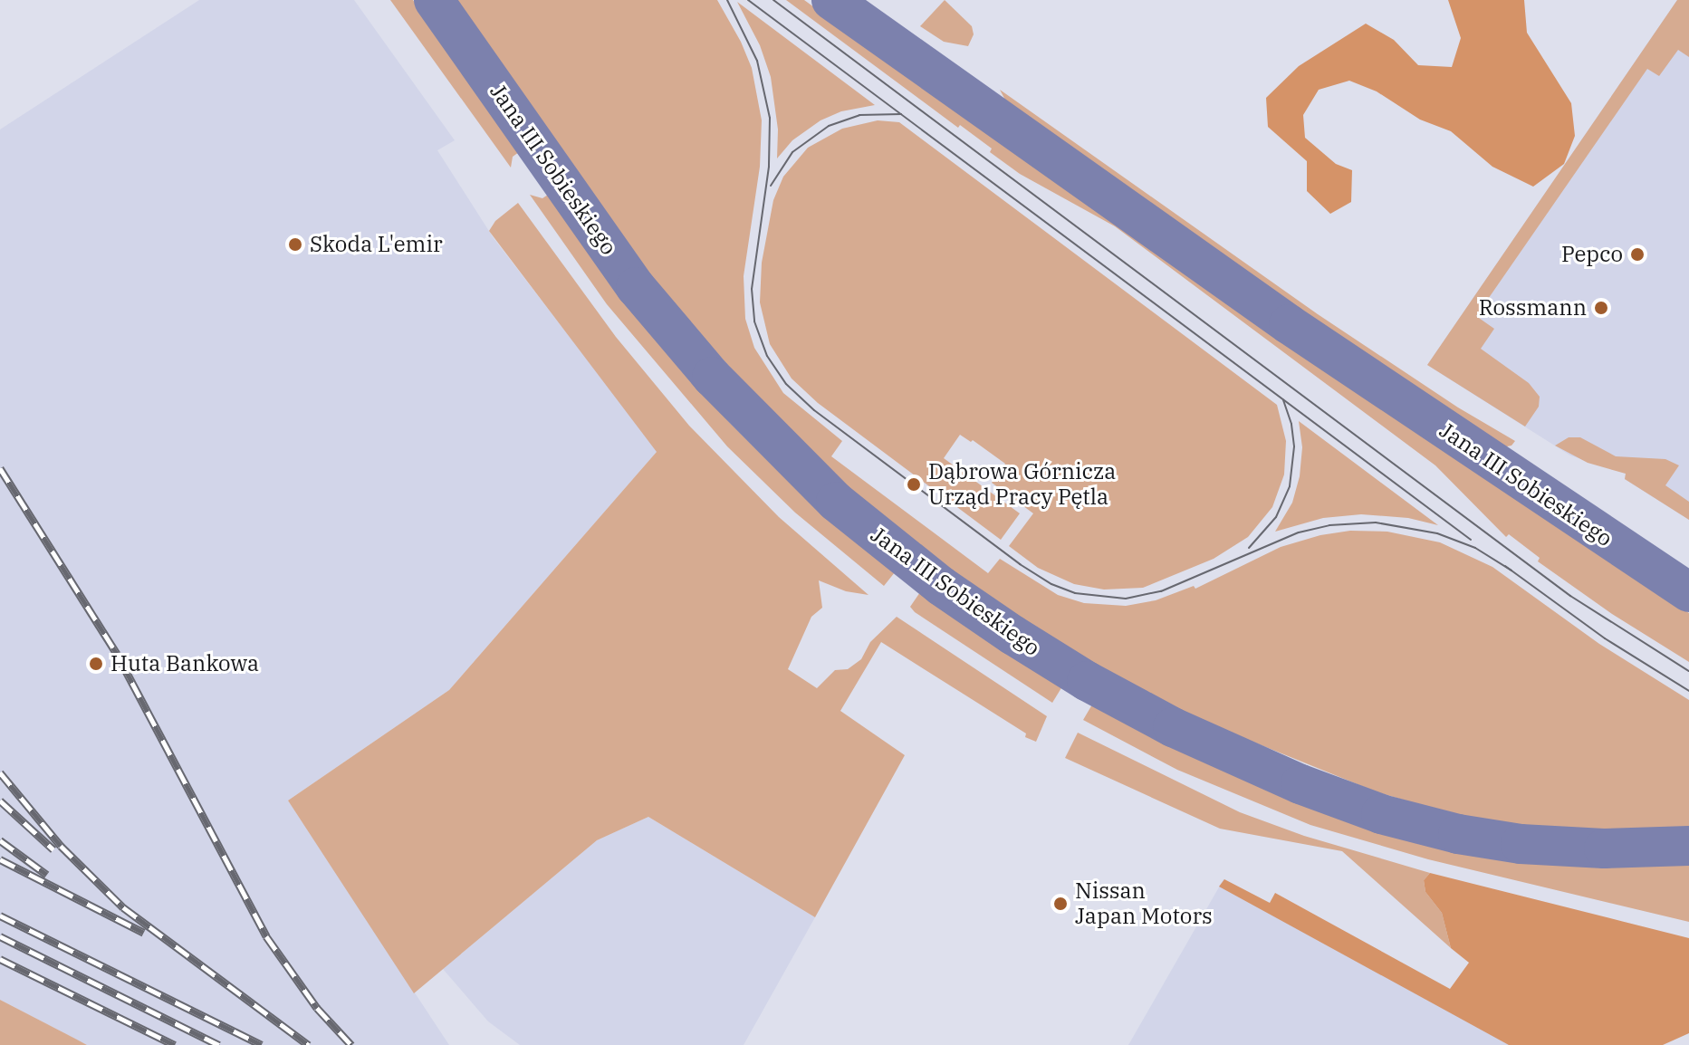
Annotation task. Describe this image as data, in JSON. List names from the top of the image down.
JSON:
{
  "streets": {
    "main road": ["Jana III Sobieskiego"]
  },
  "places": [
    "Skoda L'emir",
    "Pepco",
    "Rossmann",
    "Dąbrowa Górnicza Urząd Pracy Pętla",
    "Huta Bankowa",
    "Nissan Japan Motors"
  ]
}
